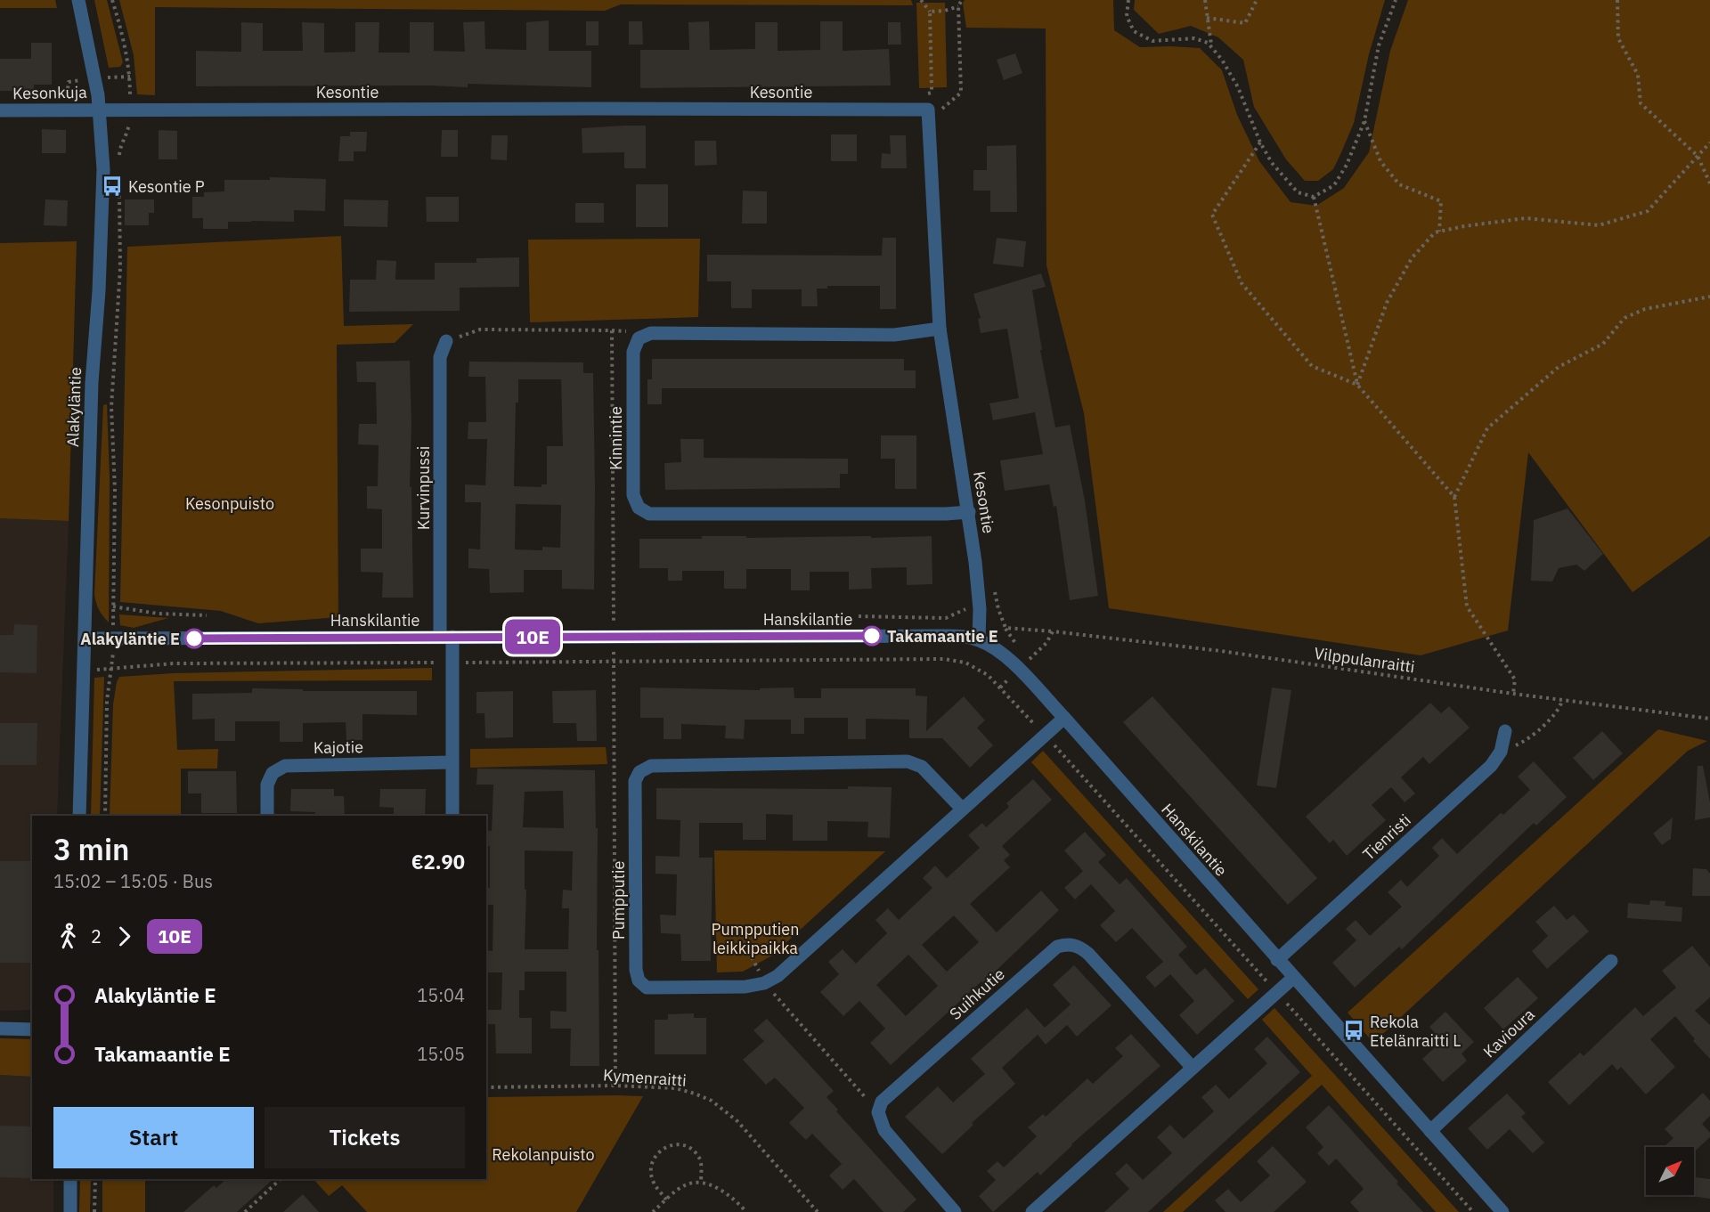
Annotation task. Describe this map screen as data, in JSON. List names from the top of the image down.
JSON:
{
  "streets": {
    "street": [
      "Kesontie",
      "Kesonkuja",
      "Alakyläntie",
      "Kinnintie",
      "Kurvinpussi",
      "Hanskilantie",
      "Kajotie",
      "Tienristi",
      "Pumpputie",
      "Suihkutie",
      "Kavioura"
    ],
    "path": ["Vilppulanraitti", "Kymenraitti"]
  },
  "crossings": [
    ["Kesontie", "Kesonkuja"],
    ["Kesontie", "Alakyläntie"],
    ["Kesontie", "Kinnintie"],
    ["Kesontie", "Hanskilantie"],
    ["Kesonkuja", "Alakyläntie"],
    ["Alakyläntie", "Hanskilantie"],
    ["Kurvinpussi", "Hanskilantie"],
    ["Hanskilantie", "Tienristi"],
    ["Hanskilantie", "Pumpputie"],
    ["Hanskilantie", "Kavioura"]
  ],
  "parks": ["Kesonpuisto", "Pumpputien leikkipaikka", "Rekolanpuisto"],
  "places": {
    "bus stop": ["Kesontie P", "Rekola Etelänraitti L"],
    "other": ["Takamaantie E", "Alakyläntie E"]
  },
  "lines": ["bus line 10E"],
  "north": "top right",
  "page": {
    "on_map": "10E",
    "heading": ["3 min", "15:02 – 15:05 · Bus", "€2.90"],
    "legs": ["2", "10E"],
    "list": [
      {
        "name": "Alakyläntie E",
        "value": "15:04"
      },
      {
        "name": "Takamaantie E",
        "value": "15:05"
      }
    ],
    "buttons": ["Start", "Tickets"]
  }
}
